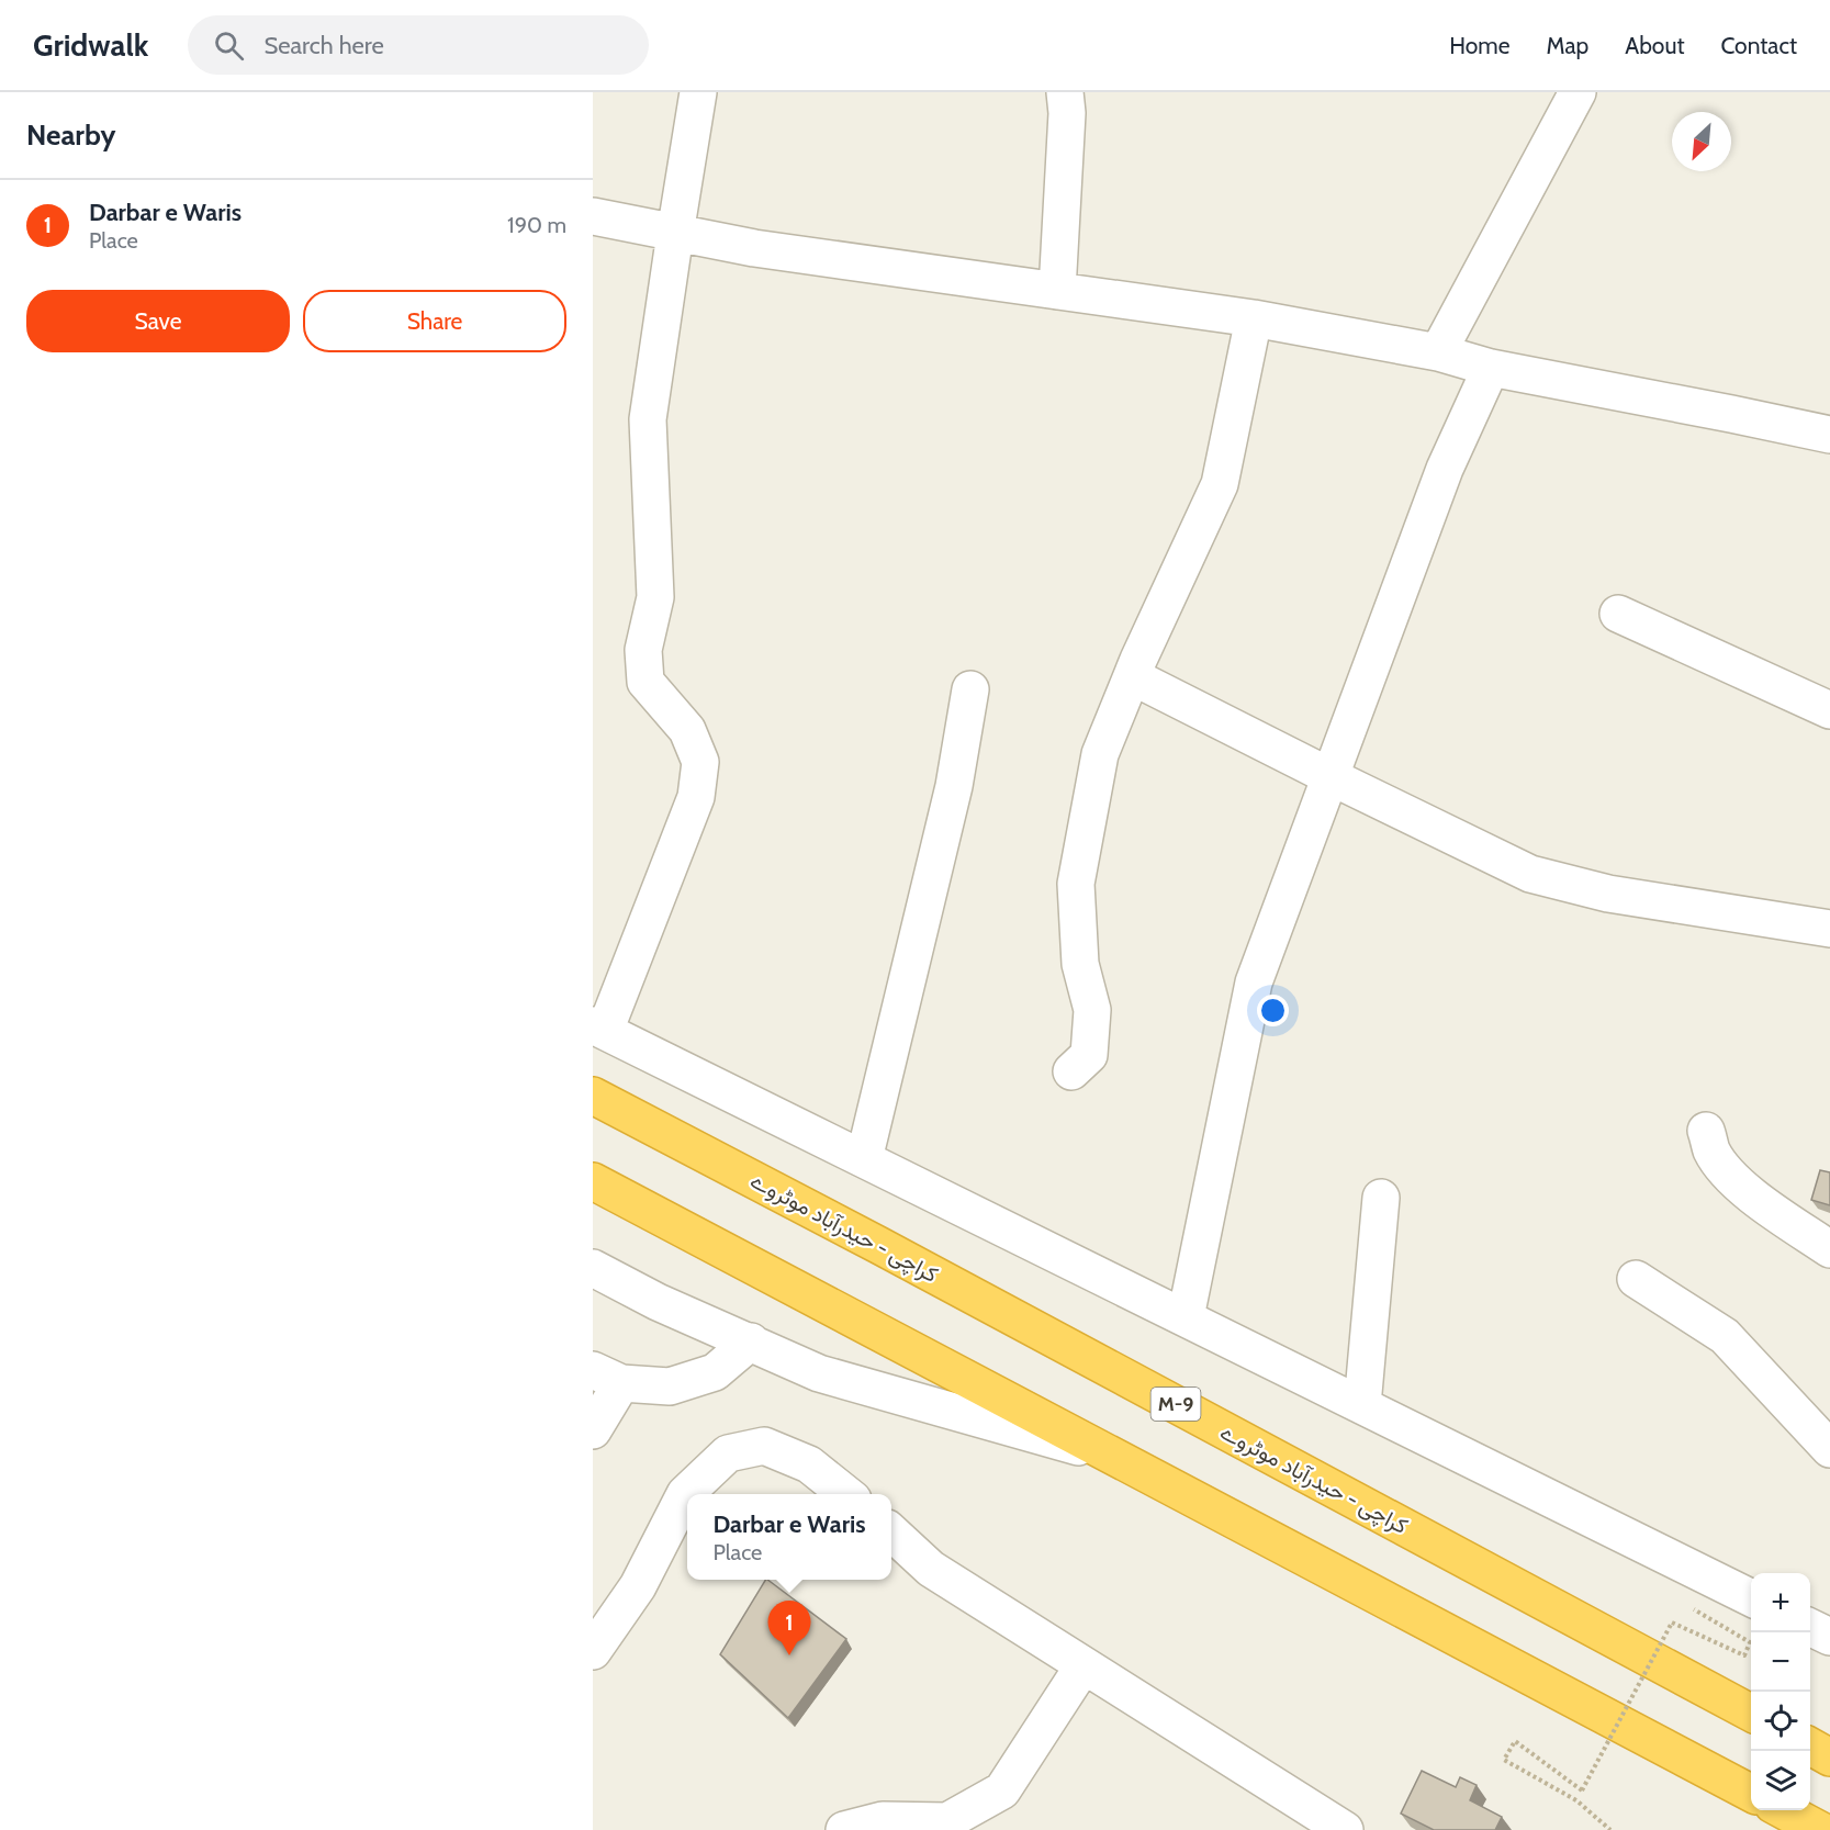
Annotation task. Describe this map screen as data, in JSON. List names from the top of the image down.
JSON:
{
  "streets": {
    "highway": ["کراچی - حیدرآباد موٹروے", "M-9"]
  },
  "north": "bottom left",
  "page": {
    "header": "Gridwalk",
    "search": "Search here",
    "nav": [
      "Home",
      "Map",
      "About",
      "Contact"
    ],
    "heading": "Nearby",
    "list": [
      {
        "mark": "1",
        "name": "Darbar e Waris",
        "note": "Place",
        "value": "190 m"
      }
    ],
    "buttons": ["Save", "Share"],
    "popup": ["Darbar e Waris", "Place"],
    "map_buttons": ["+", "−"],
    "pins": "1"
  }
}
